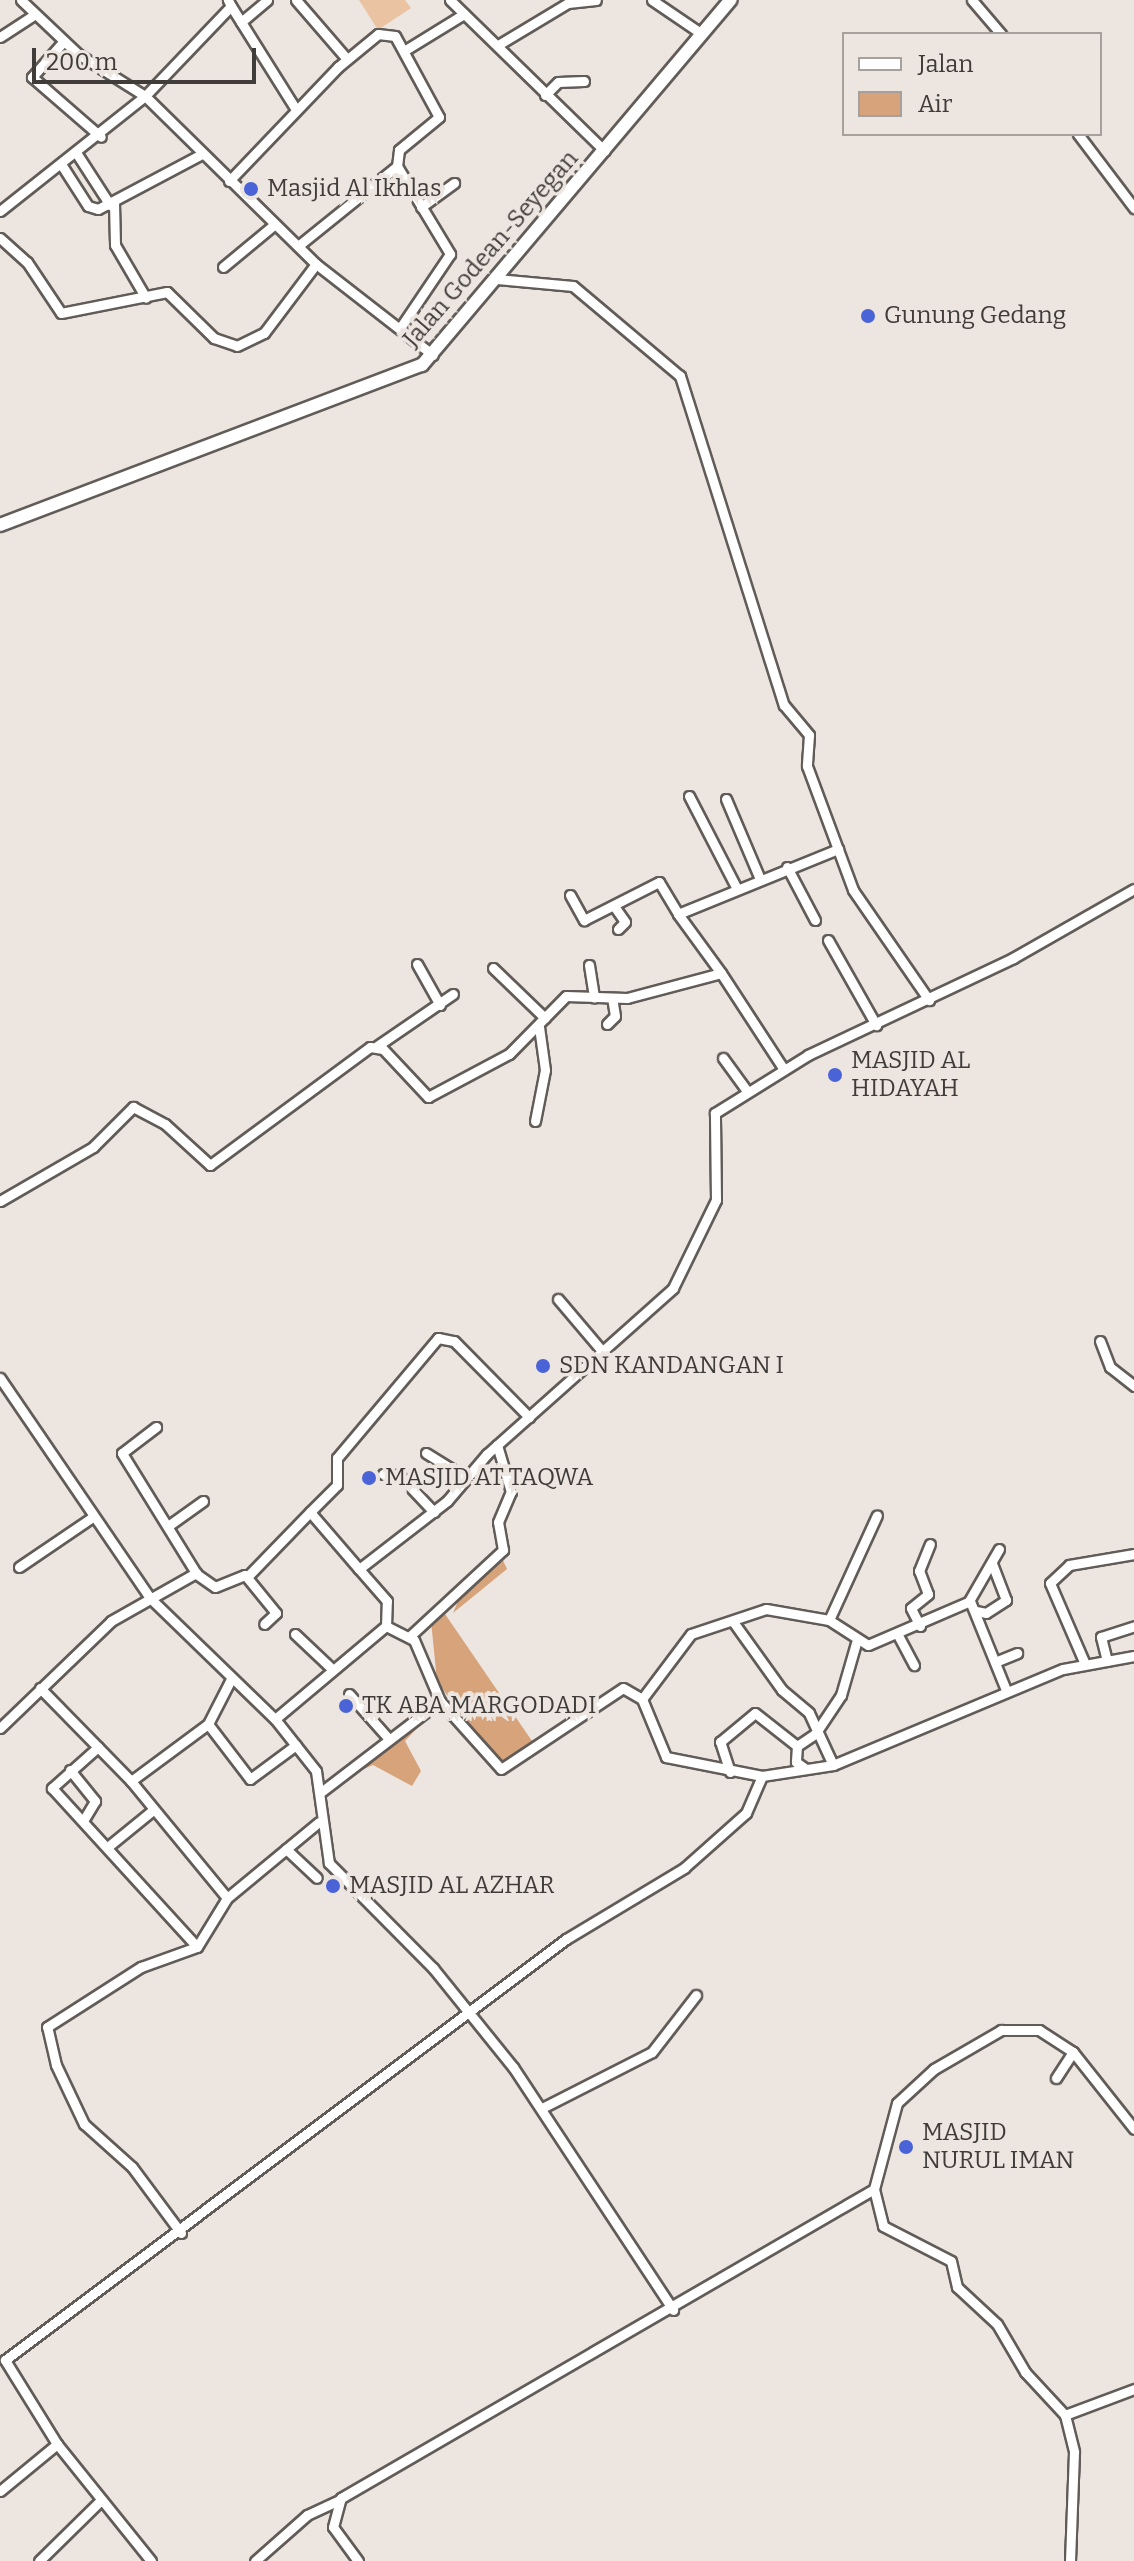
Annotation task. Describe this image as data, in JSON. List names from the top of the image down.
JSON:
{
  "streets": {
    "main road": ["Jalan Godean-Seyegan"]
  },
  "places": [
    "Masjid Al Ikhlas",
    "Gunung Gedang",
    "MASJID AL HIDAYAH",
    "SDN KANDANGAN I",
    "MASJID AT TAQWA",
    "TK ABA MARGODADI",
    "MASJID AL AZHAR",
    "MASJID NURUL IMAN"
  ],
  "legend": ["Jalan", "Air"],
  "scale_bar": "200 m"
}
